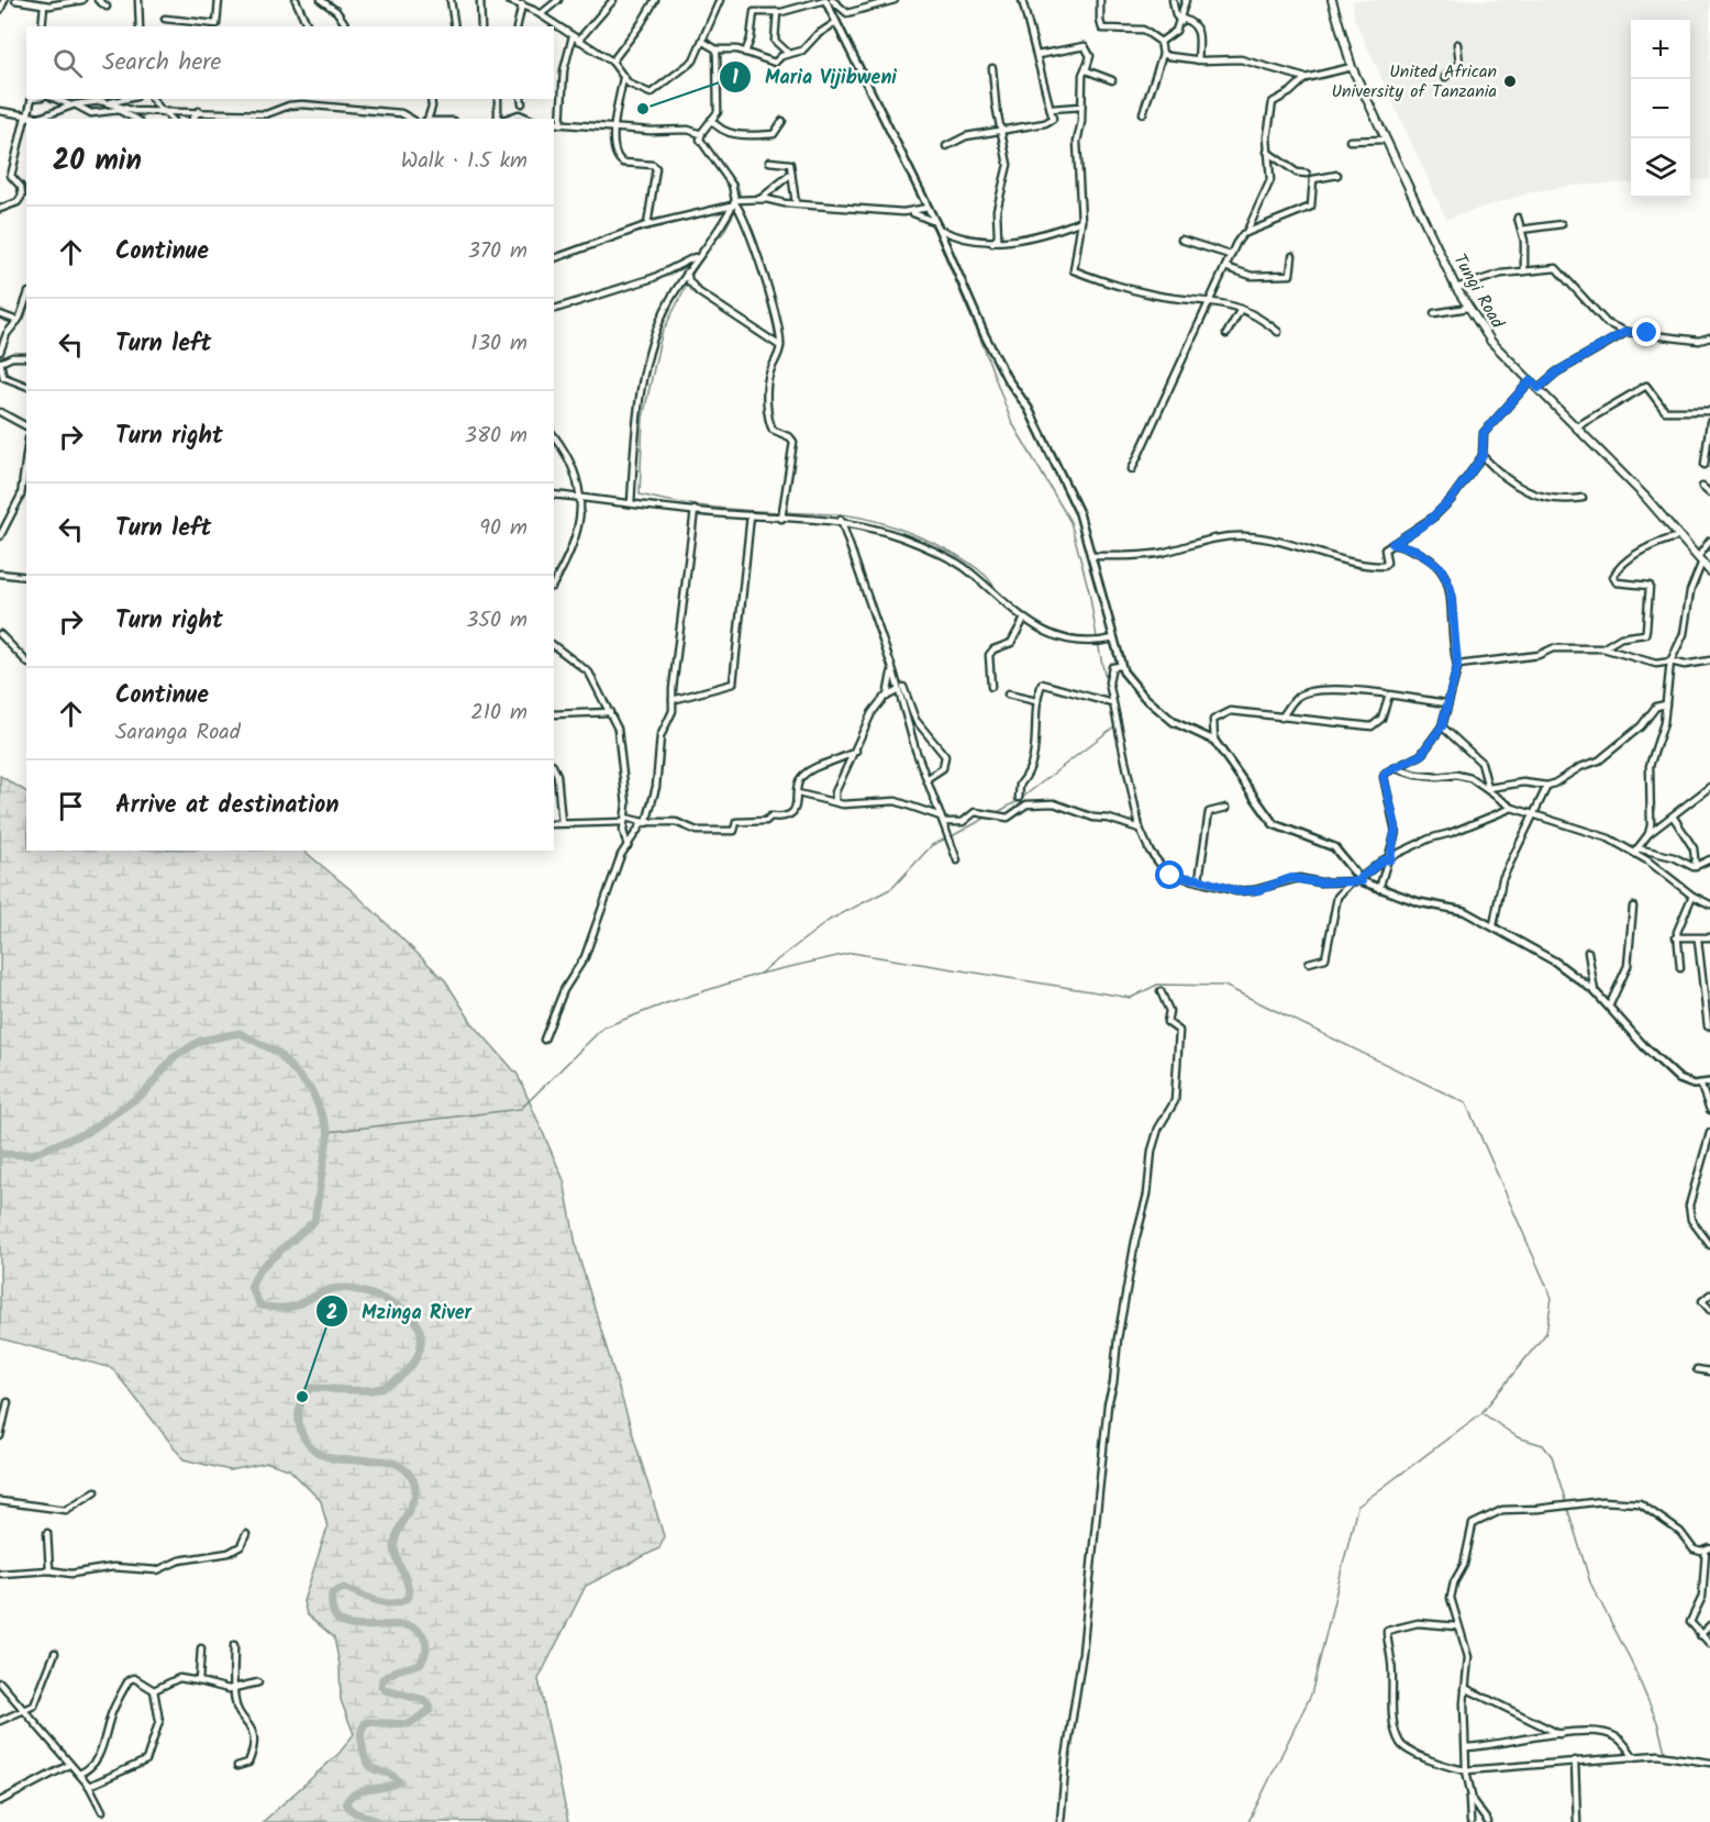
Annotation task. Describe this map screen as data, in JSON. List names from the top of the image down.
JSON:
{
  "streets": {
    "main road": ["Tungi Road"]
  },
  "places": ["United African University of Tanzania", "Maria Vijibweni", "Mzinga River"],
  "page": {
    "map_buttons": ["+", "−"],
    "search": "Search here",
    "heading": ["20 min", "Walk · 1.5 km"],
    "list": [
      ["Continue", "370 m"],
      ["Turn left", "130 m"],
      ["Turn right", "380 m"],
      ["Turn left", "90 m"],
      ["Turn right", "350 m"],
      ["Continue", "Saranga Road", "210 m"],
      "Arrive at destination"
    ]
  }
}
